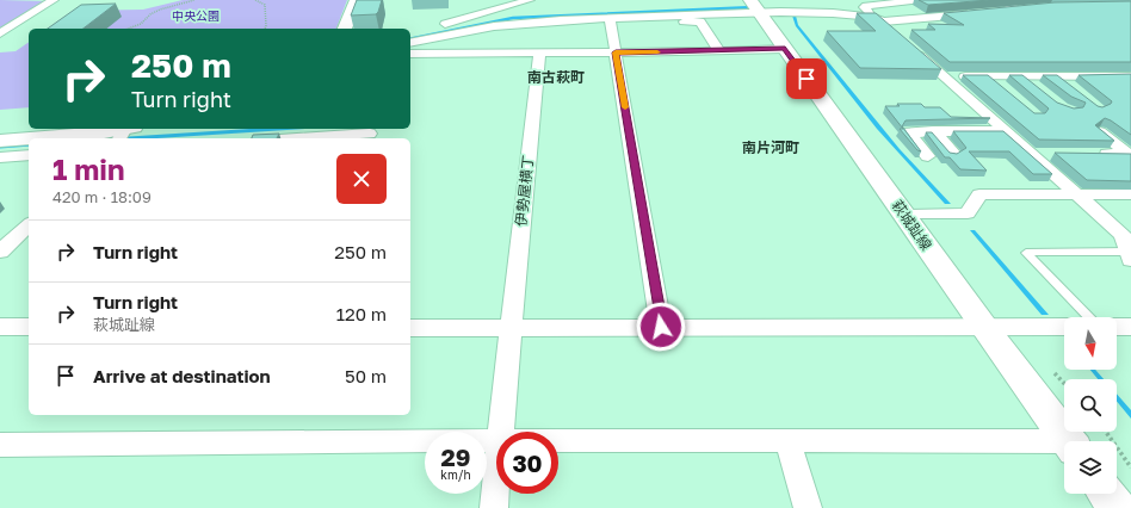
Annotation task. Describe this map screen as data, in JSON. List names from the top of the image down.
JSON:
{
  "streets": {
    "main road": ["萩城趾線"],
    "street": ["伊勢屋横丁"]
  },
  "districts": ["南古萩町", "南片河町"],
  "parks": ["中央公園"],
  "north": "bottom",
  "page": {
    "turn": ["250 m", "Turn right"],
    "heading": ["1 min", "420 m · 18:09"],
    "list": [
      {
        "name": "Turn right",
        "value": "250 m"
      },
      {
        "name": "Turn right",
        "note": "萩城趾線",
        "value": "120 m"
      },
      {
        "name": "Arrive at destination",
        "value": "50 m"
      }
    ],
    "speed": "29 km/h",
    "limit": "30"
  }
}
